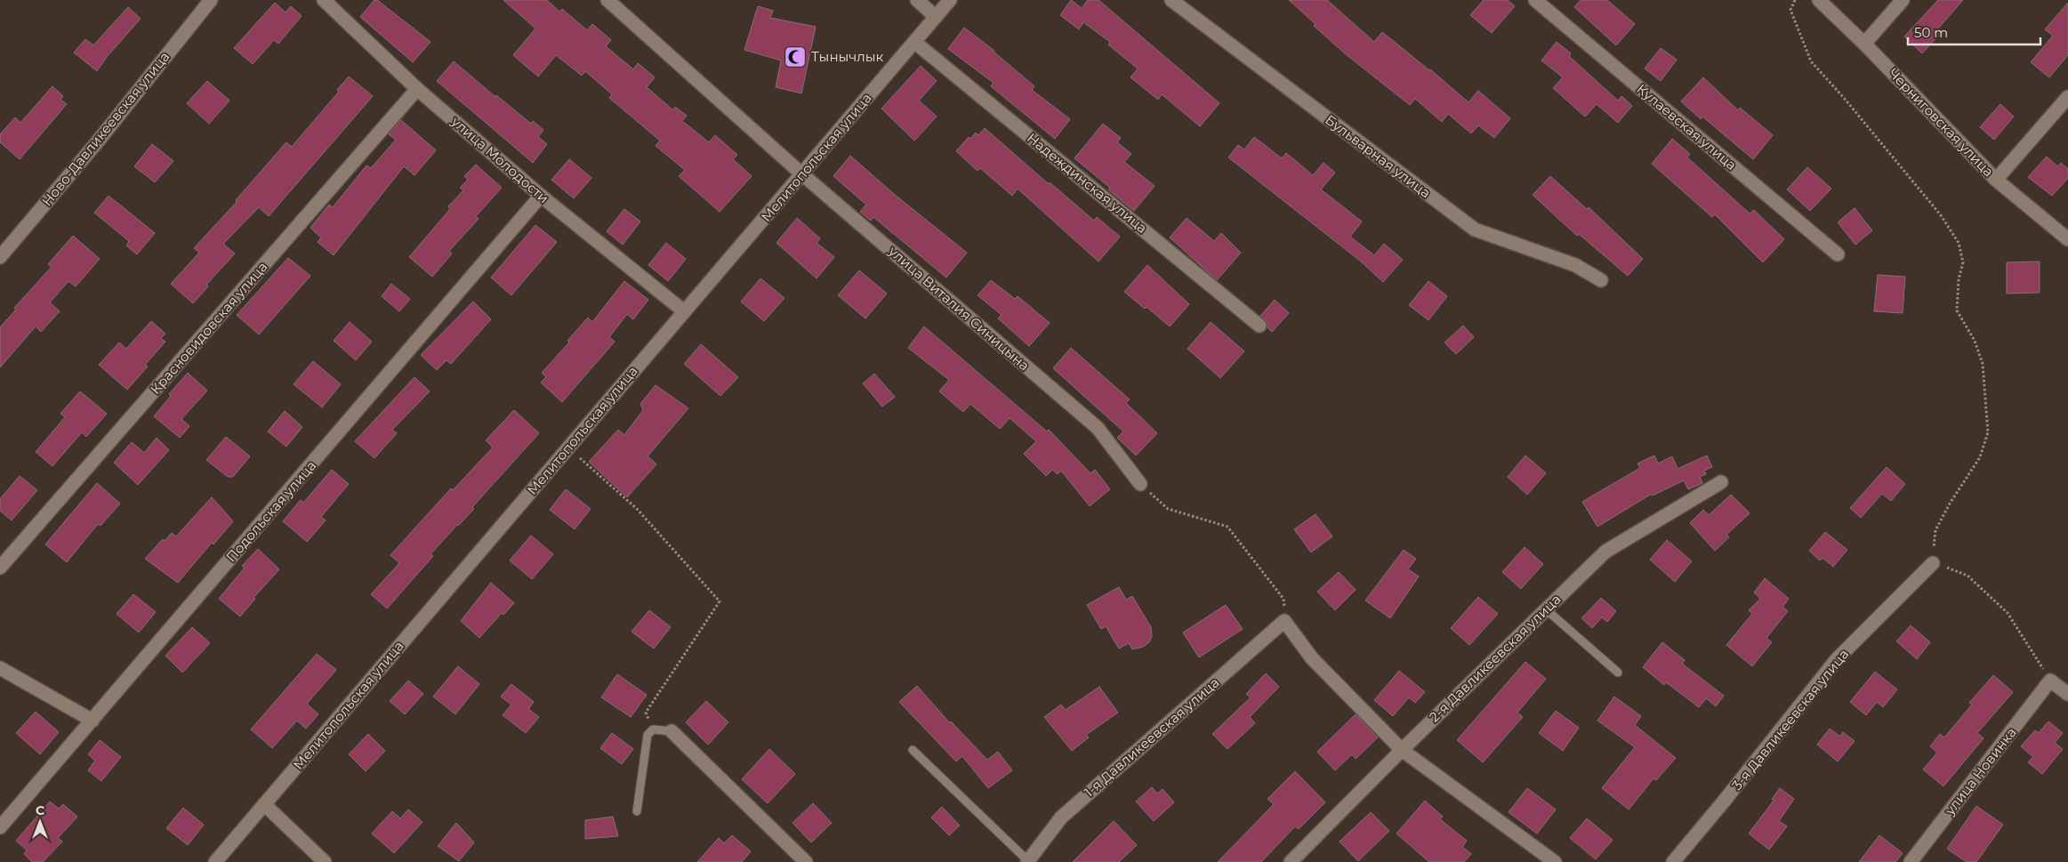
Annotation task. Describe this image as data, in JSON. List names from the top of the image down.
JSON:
{
  "streets": {
    "street": [
      "Черниговская улица",
      "Кулаевская улица",
      "Ново-Давликеевская улица",
      "Бульварная улица",
      "Мелитопольская улица",
      "улица Молодости",
      "Надеждинская улица",
      "улица Виталия Синицына",
      "Красновидовская улица",
      "Подольская улица",
      "2-я Давликеевская улица",
      "3-я Давликеевская улица",
      "1-я Давликеевская улица",
      "улица Новинка"
    ]
  },
  "crossings": [
    ["Мелитопольская улица", "улица Молодости"],
    ["Мелитопольская улица", "Надеждинская улица"],
    ["Мелитопольская улица", "улица Виталия Синицына"],
    ["улица Молодости", "Красновидовская улица"],
    ["улица Молодости", "Подольская улица"]
  ],
  "places": {
    "mosque": ["Тынычлык"]
  },
  "scale_bar": "50 m",
  "north": "top"
}
